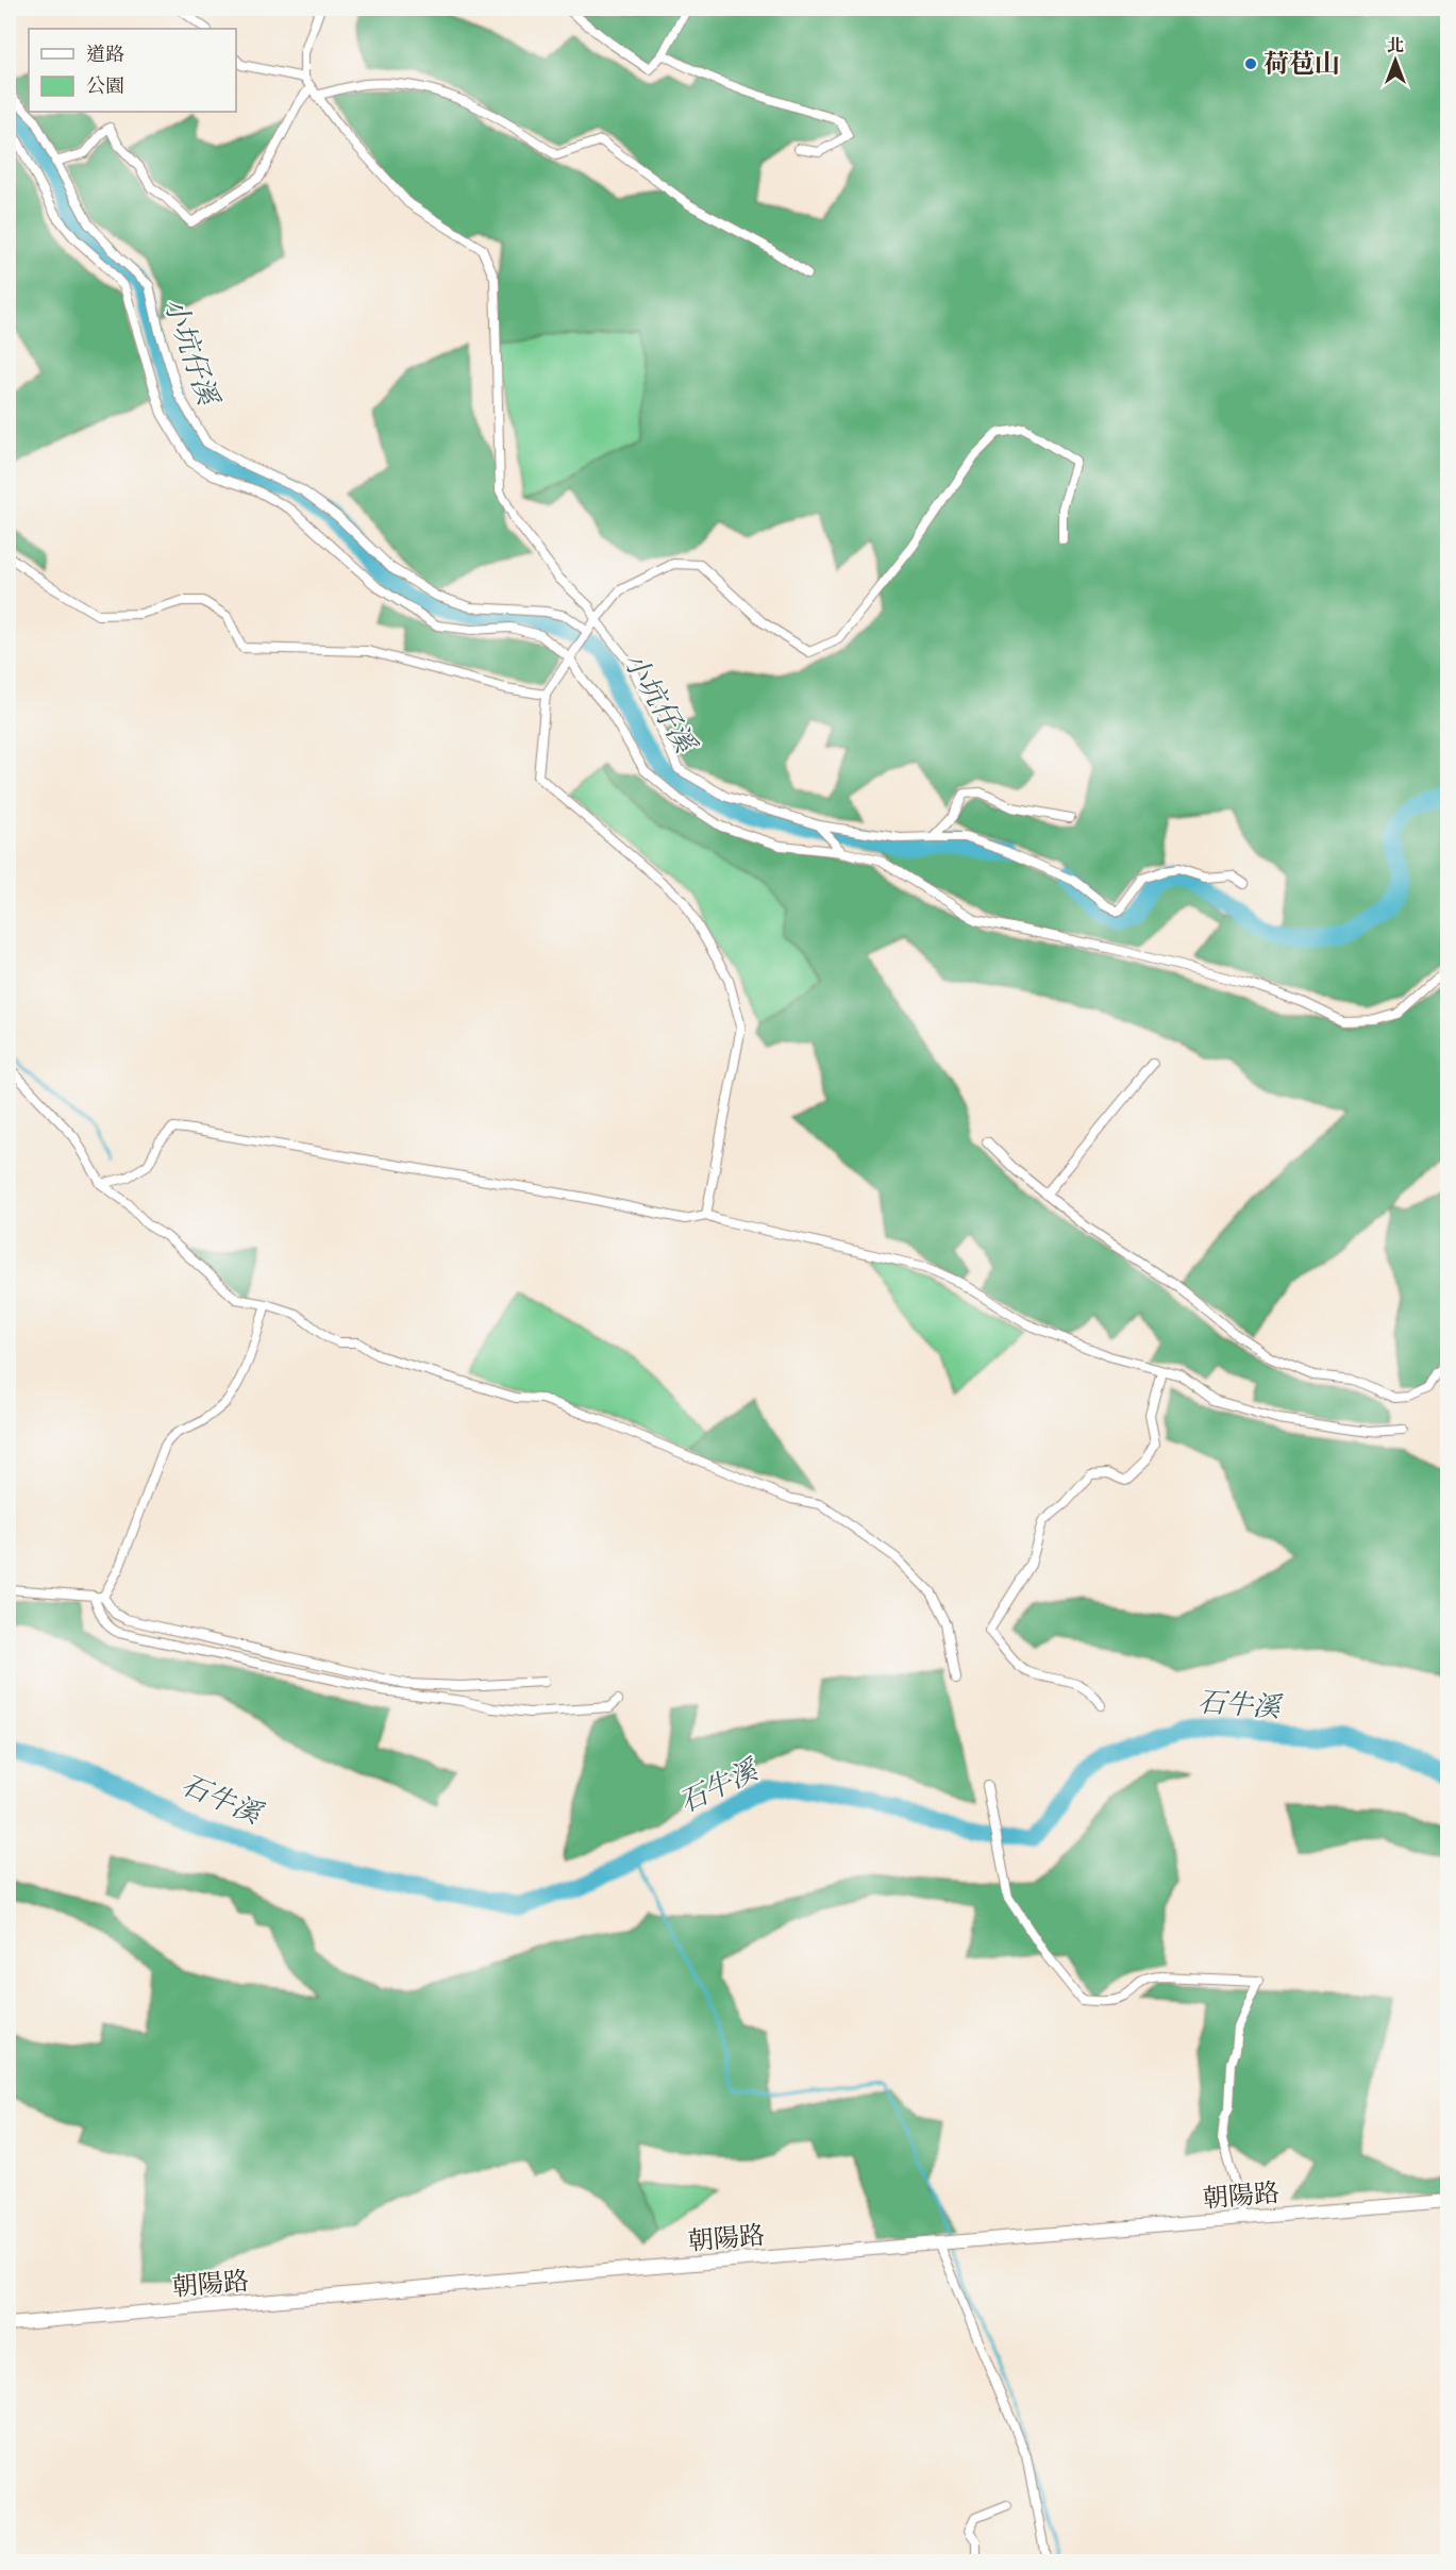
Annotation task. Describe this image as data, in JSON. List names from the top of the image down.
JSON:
{
  "streets": {
    "main road": ["朝陽路"]
  },
  "water": ["小坑仔溪", "石牛溪"],
  "places": ["荷苞山"],
  "legend": ["道路", "公園"],
  "north": "top"
}
